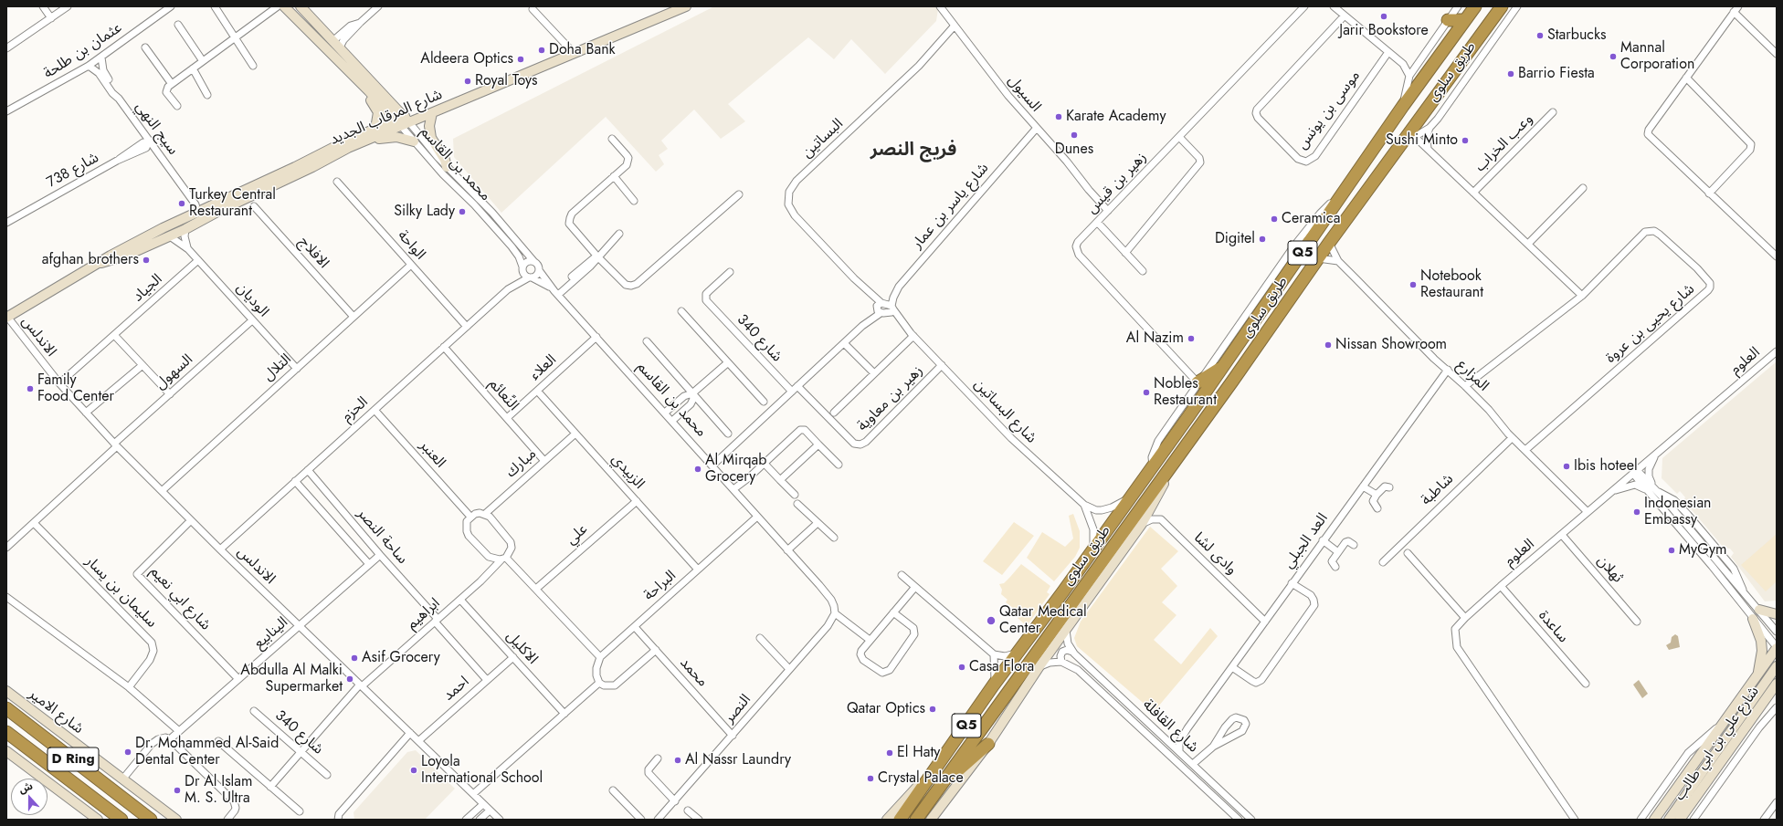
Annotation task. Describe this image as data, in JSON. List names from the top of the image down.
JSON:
{
  "streets": {
    "highway": ["طريق سلوى", "Q5", "D Ring"],
    "street": [
      "عثمان بن طلحة",
      "السيول",
      "موسى بن يونس",
      "شارع المرقاب الجديد",
      "سيج النهي",
      "البساتين",
      "وعب الخراب",
      "محمد بن القاسم",
      "شارع 738",
      "زهير بن قيس",
      "شارع ياسر بن عمار",
      "الواحة",
      "الافلاج",
      "الجياد",
      "الوديان",
      "شارع يحيى بن عروة",
      "الاندلس",
      "شارع 340",
      "العلوم",
      "التلال",
      "العلاء",
      "السهول",
      "المزارع",
      "النًعائم",
      "زهير بن معاوية",
      "الحزم",
      "شارع البساتين",
      "العنبر",
      "مبارك",
      "الزبيدي",
      "شاطبة",
      "علي",
      "ساحة النصر",
      "العد الجبلي",
      "وادى لشا",
      "ثهلان",
      "البراحة",
      "سليمان بن يسار",
      "شارع ابي نعيم",
      "ابراهيم",
      "ساعدة",
      "الينابيع",
      "الاكليل",
      "محمد",
      "احمد",
      "النصر",
      "شارع الامير",
      "شارع القافلة",
      "شارع علي بن ابي طالب"
    ]
  },
  "crossings": [
    ["عثمان بن طلحة", "سيج النهي"],
    ["طريق سلوى", "وعب الخراب"],
    ["طريق سلوى", "زهير بن قيس"],
    ["طريق سلوى", "المزارع"],
    ["طريق سلوى", "شارع البساتين"],
    ["طريق سلوى", "وادى لشا"],
    ["طريق سلوى", "شارع القافلة"],
    ["السيول", "البساتين"],
    ["السيول", "زهير بن قيس"],
    ["السيول", "شارع ياسر بن عمار"],
    ["شارع المرقاب الجديد", "سيج النهي"],
    ["شارع المرقاب الجديد", "محمد بن القاسم"],
    ["شارع المرقاب الجديد", "الوديان"],
    ["شارع المرقاب الجديد", "الاندلس"],
    ["سيج النهي", "شارع 738"],
    ["البساتين", "شارع البساتين"],
    ["وعب الخراب", "شارع يحيى بن عروة"],
    ["محمد بن القاسم", "العلاء"],
    ["محمد بن القاسم", "الحزم"],
    ["محمد بن القاسم", "البراحة"],
    ["محمد بن القاسم", "النصر"],
    ["شارع ياسر بن عمار", "شارع البساتين"],
    ["الواحة", "التلال"],
    ["الواحة", "الحزم"],
    ["الافلاج", "التلال"],
    ["الجياد", "الوديان"],
    ["الجياد", "الاندلس"],
    ["الوديان", "التلال"],
    ["الوديان", "السهول"],
    ["شارع يحيى بن عروة", "المزارع"],
    ["الاندلس", "التلال"],
    ["الاندلس", "السهول"],
    ["الاندلس", "الحزم"],
    ["الاندلس", "شارع ابي نعيم"],
    ["الاندلس", "ابراهيم"],
    ["الاندلس", "الينابيع"],
    ["الاندلس", "احمد"],
    ["شارع 340", "ابراهيم"],
    ["العلوم", "المزارع"],
    ["العلوم", "ثهلان"],
    ["العلوم", "ساعدة"],
    ["العلاء", "النًعائم"],
    ["العلاء", "الزبيدي"],
    ["السهول", "سليمان بن يسار"],
    ["المزارع", "شاطبة"],
    ["المزارع", "العد الجبلي"],
    ["النًعائم", "الحزم"],
    ["النًعائم", "مبارك"],
    ["زهير بن معاوية", "شارع البساتين"],
    ["الحزم", "العنبر"],
    ["الحزم", "ساحة النصر"],
    ["مبارك", "الزبيدي"],
    ["الزبيدي", "علي"],
    ["الزبيدي", "البراحة"],
    ["ساحة النصر", "ابراهيم"],
    ["ساحة النصر", "الينابيع"],
    ["ساحة النصر", "احمد"],
    ["العد الجبلي", "وادى لشا"],
    ["العد الجبلي", "شارع القافلة"],
    ["البراحة", "محمد"],
    ["شارع ابي نعيم", "الينابيع"],
    ["ابراهيم", "الاكليل"],
    ["الاكليل", "احمد"],
    ["محمد", "النصر"]
  ],
  "districts": ["فريج النصر"],
  "places": [
    "Jarir Bookstore",
    "Starbucks",
    "Doha Bank",
    "Mannal Corporation",
    "Aldeera Optics",
    "Barrio Fiesta",
    "Royal Toys",
    "Karate Academy",
    "Dunes",
    "Sushi Minto",
    "Turkey Central Restaurant",
    "Silky Lady",
    "Ceramica",
    "Digitel",
    "afghan brothers",
    "Notebook Restaurant",
    "Al Nazim",
    "Nissan Showroom",
    "Family Food Center",
    "Nobles Restaurant",
    "Ibis hoteel",
    "Al Mirqab Grocery",
    "Indonesian Embassy",
    "MyGym",
    "Qatar Medical Center",
    "Asif Grocery",
    "Casa Flora",
    "Abdulla Al Malki Supermarket",
    "Qatar Optics",
    "Dr. Mohammed Al-Said Dental Center",
    "El Haty",
    "Al Nassr Laundry",
    "Loyola International School",
    "Crystal Palace",
    "Dr Al Islam M. S. Ultra"
  ],
  "north": "top"
}
